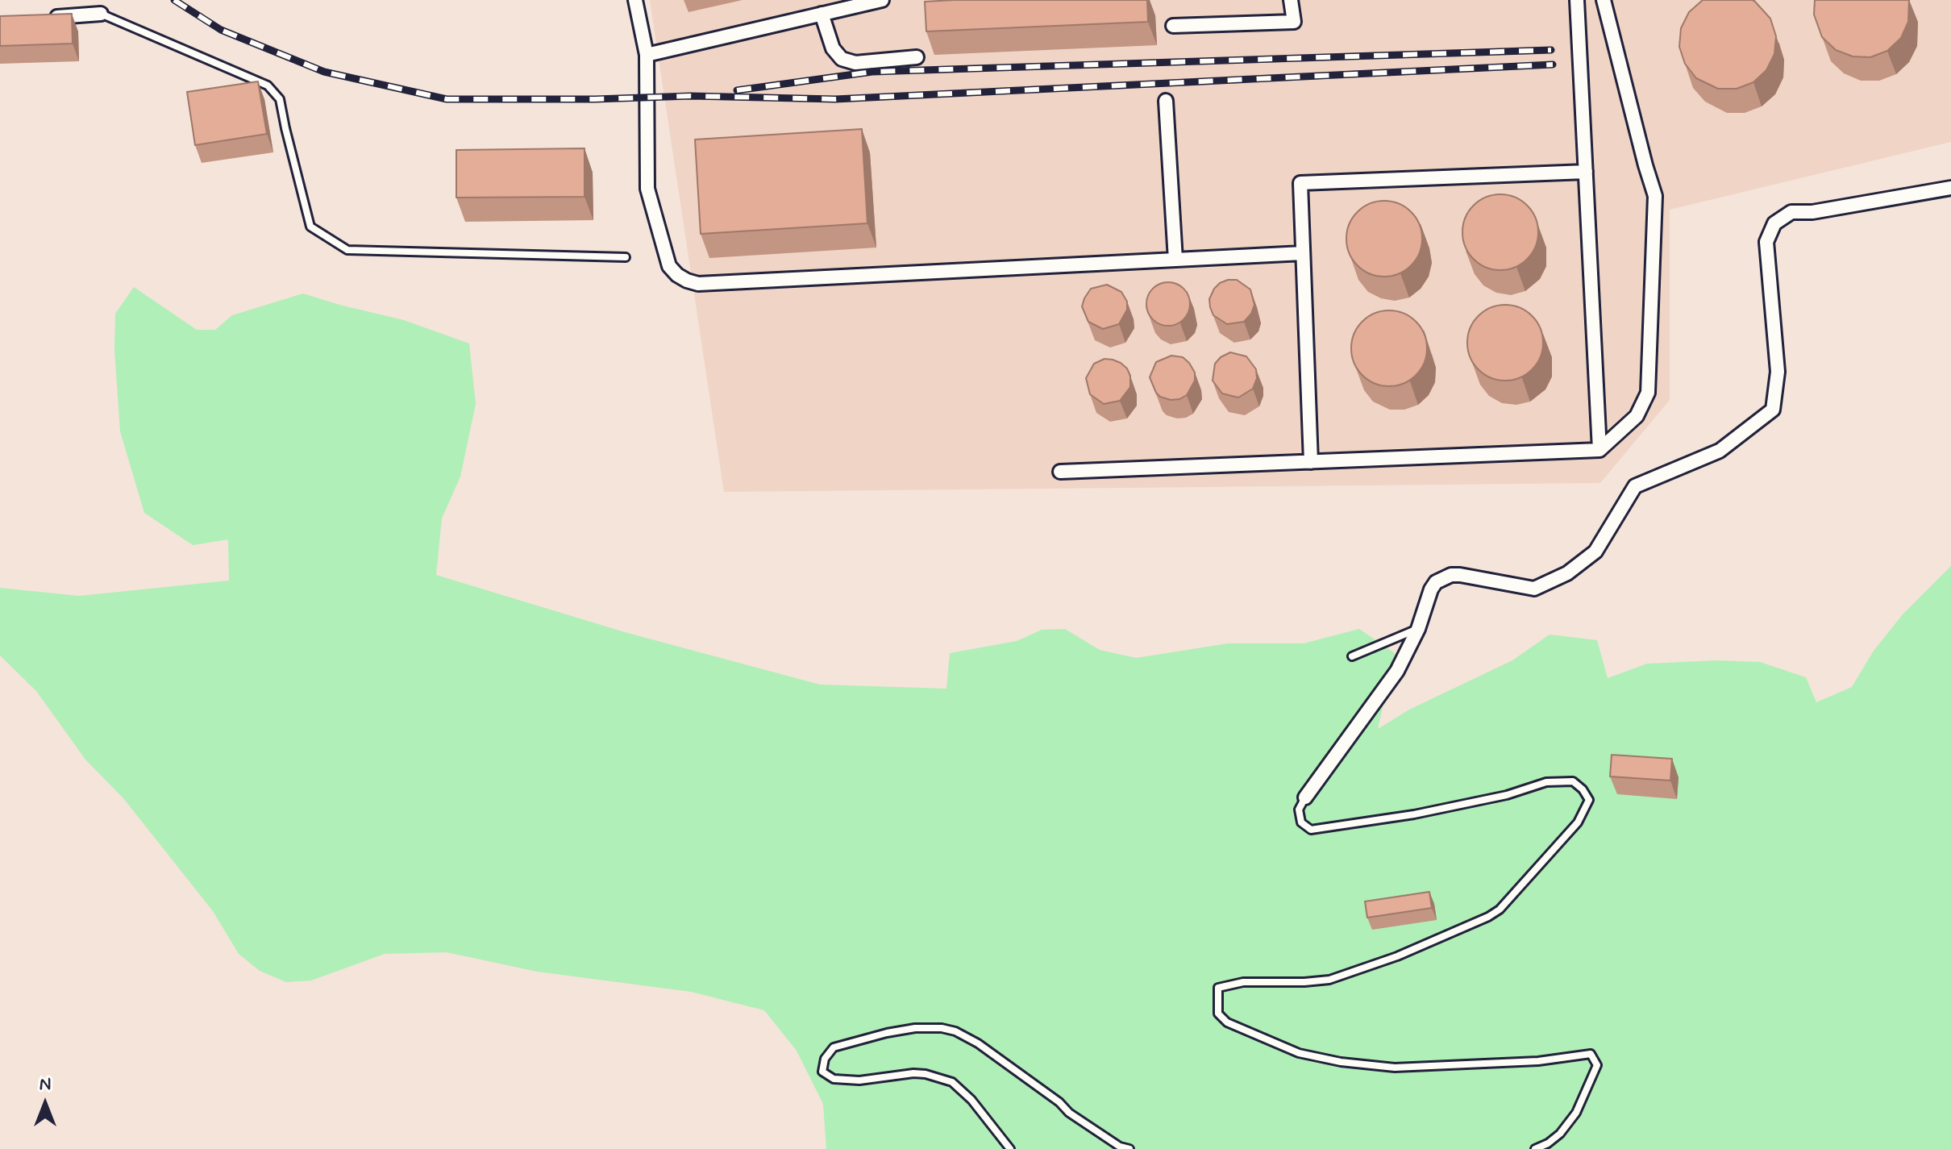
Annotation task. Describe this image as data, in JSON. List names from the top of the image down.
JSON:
{
  "north": "top"
}
